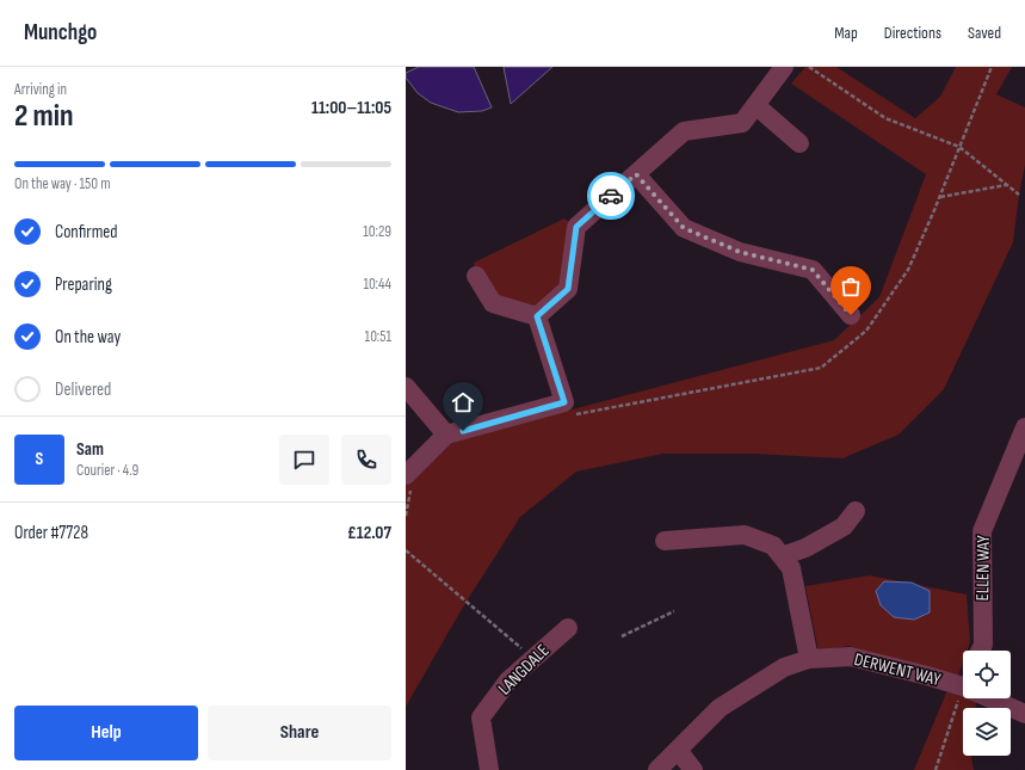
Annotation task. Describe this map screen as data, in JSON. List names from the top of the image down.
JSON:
{
  "streets": {
    "street": ["ELLEN WAY", "LANGDALE", "DERWENT WAY"]
  },
  "page": {
    "header": "Munchgo",
    "nav": ["Map", "Directions", "Saved"],
    "heading": ["2 min", "Arriving in", "11:00–11:05"],
    "panel": [
      "Sam",
      "Courier · 4.9",
      "Order #7728",
      "£12.07"
    ],
    "bar": "On the way · 150 m",
    "list": [
      ["Confirmed", "10:29"],
      ["Preparing", "10:44"],
      ["On the way", "10:51"],
      "Delivered"
    ],
    "round": "S",
    "buttons": ["Help", "Share"]
  }
}
